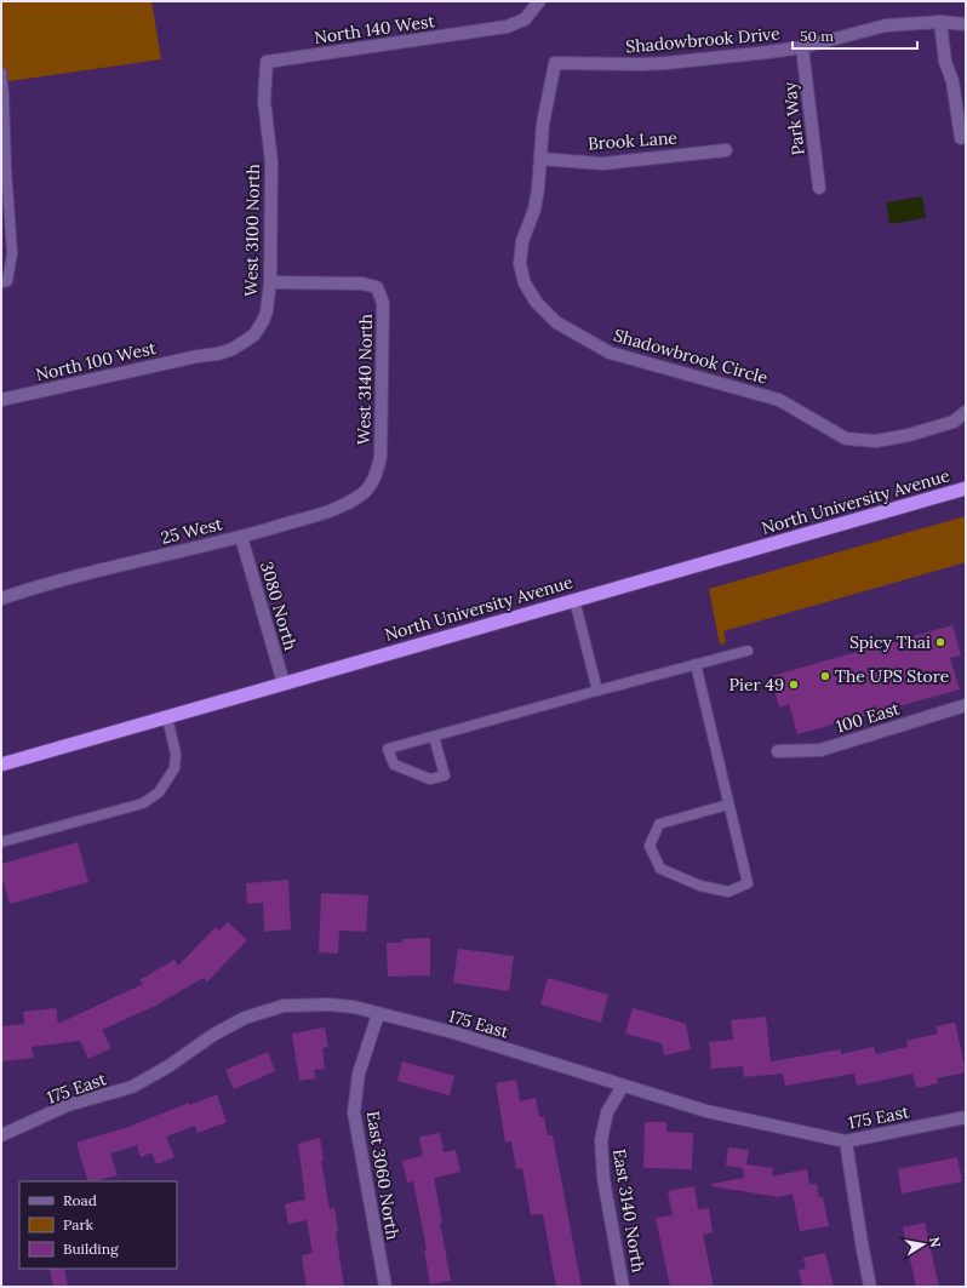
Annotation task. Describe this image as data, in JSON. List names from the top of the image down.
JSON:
{
  "streets": {
    "highway": ["North University Avenue"],
    "street": [
      "North 140 West",
      "Shadowbrook Drive",
      "Park Way",
      "Brook Lane",
      "West 3100 North",
      "Shadowbrook Circle",
      "North 100 West",
      "West 3140 North",
      "25 West",
      "3080 North",
      "100 East",
      "175 East",
      "East 3060 North",
      "East 3140 North"
    ]
  },
  "crossings": [
    ["North 140 West", "West 3100 North"],
    ["Shadowbrook Drive", "Park Way"],
    ["Shadowbrook Drive", "Shadowbrook Circle"],
    ["Brook Lane", "Shadowbrook Circle"],
    ["West 3100 North", "North 100 West"],
    ["West 3100 North", "West 3140 North"],
    ["West 3140 North", "25 West"],
    ["North University Avenue", "3080 North"],
    ["25 West", "3080 North"],
    ["175 East", "East 3060 North"],
    ["175 East", "East 3140 North"]
  ],
  "places": ["Spicy Thai", "The UPS Store", "Pier 49"],
  "legend": ["Road", "Park", "Building"],
  "scale_bar": "50 m",
  "north": "right"
}
